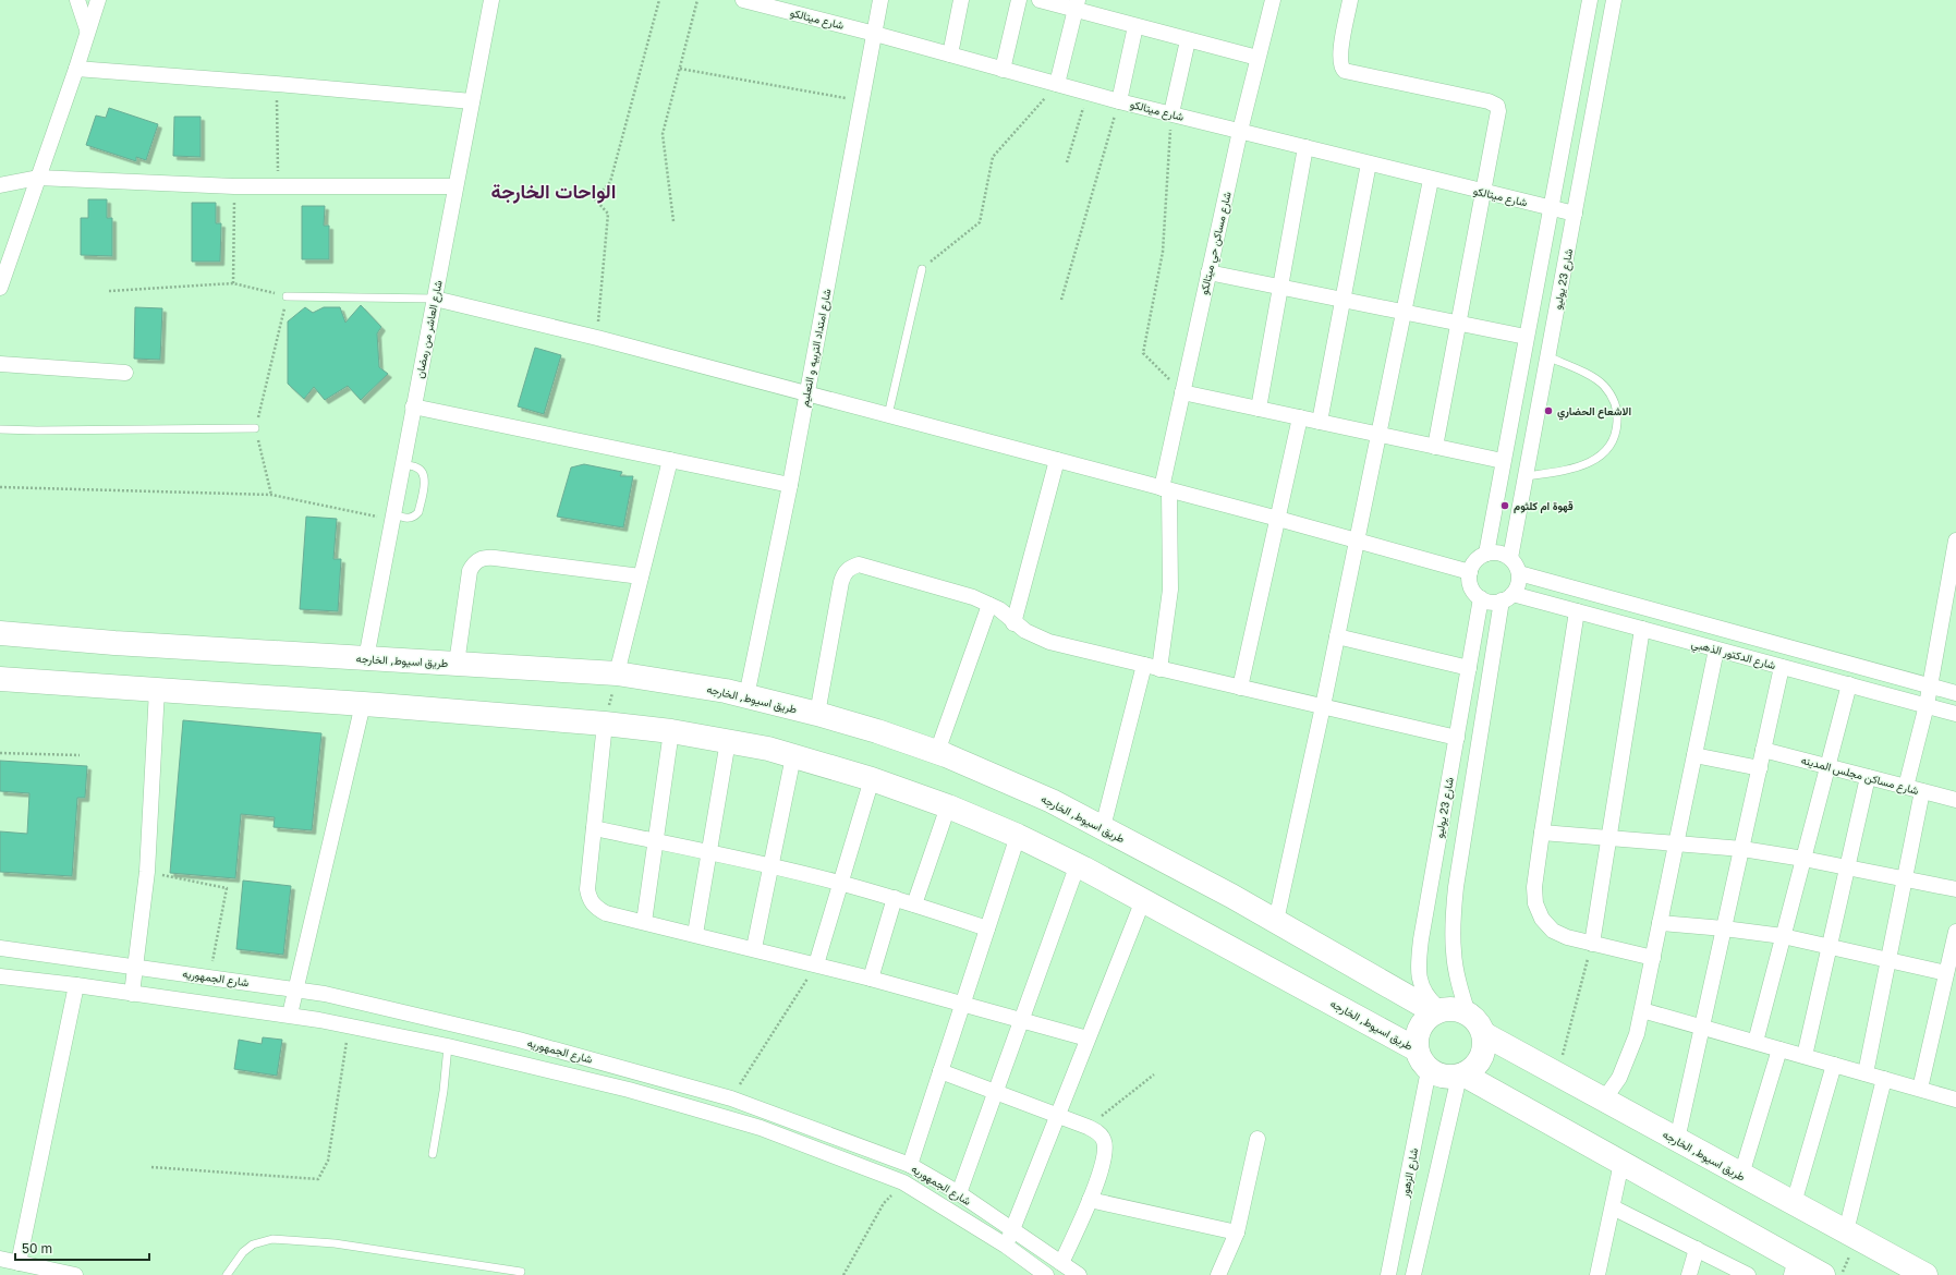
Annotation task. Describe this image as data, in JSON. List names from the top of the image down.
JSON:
{
  "streets": {
    "highway": ["طريق اسيوط, الخارجه"],
    "street": [
      "شارع ميتالكو",
      "شارع مساكن حي ميتالكو",
      "شارع 23 يوليو",
      "شارع العاشر من رمضان",
      "شارع امتداد التربيه و التعليم",
      "شارع الدكتور الذهبي",
      "شارع مساكن مجلس المدينه",
      "شارع الجمهوريه",
      "شارع الزهور"
    ]
  },
  "crossings": [
    ["شارع ميتالكو", "شارع مساكن حي ميتالكو"],
    ["شارع ميتالكو", "شارع 23 يوليو"],
    ["شارع ميتالكو", "شارع امتداد التربيه و التعليم"],
    ["شارع 23 يوليو", "شارع الدكتور الذهبي"],
    ["شارع 23 يوليو", "طريق اسيوط, الخارجه"],
    ["شارع 23 يوليو", "شارع الزهور"],
    ["شارع العاشر من رمضان", "طريق اسيوط, الخارجه"],
    ["شارع امتداد التربيه و التعليم", "طريق اسيوط, الخارجه"],
    ["طريق اسيوط, الخارجه", "شارع الزهور"]
  ],
  "districts": ["الواحات الخارجة"],
  "places": ["الاشعاع الحضاري", "قهوة ام كلثوم"],
  "scale_bar": "50 m"
}
